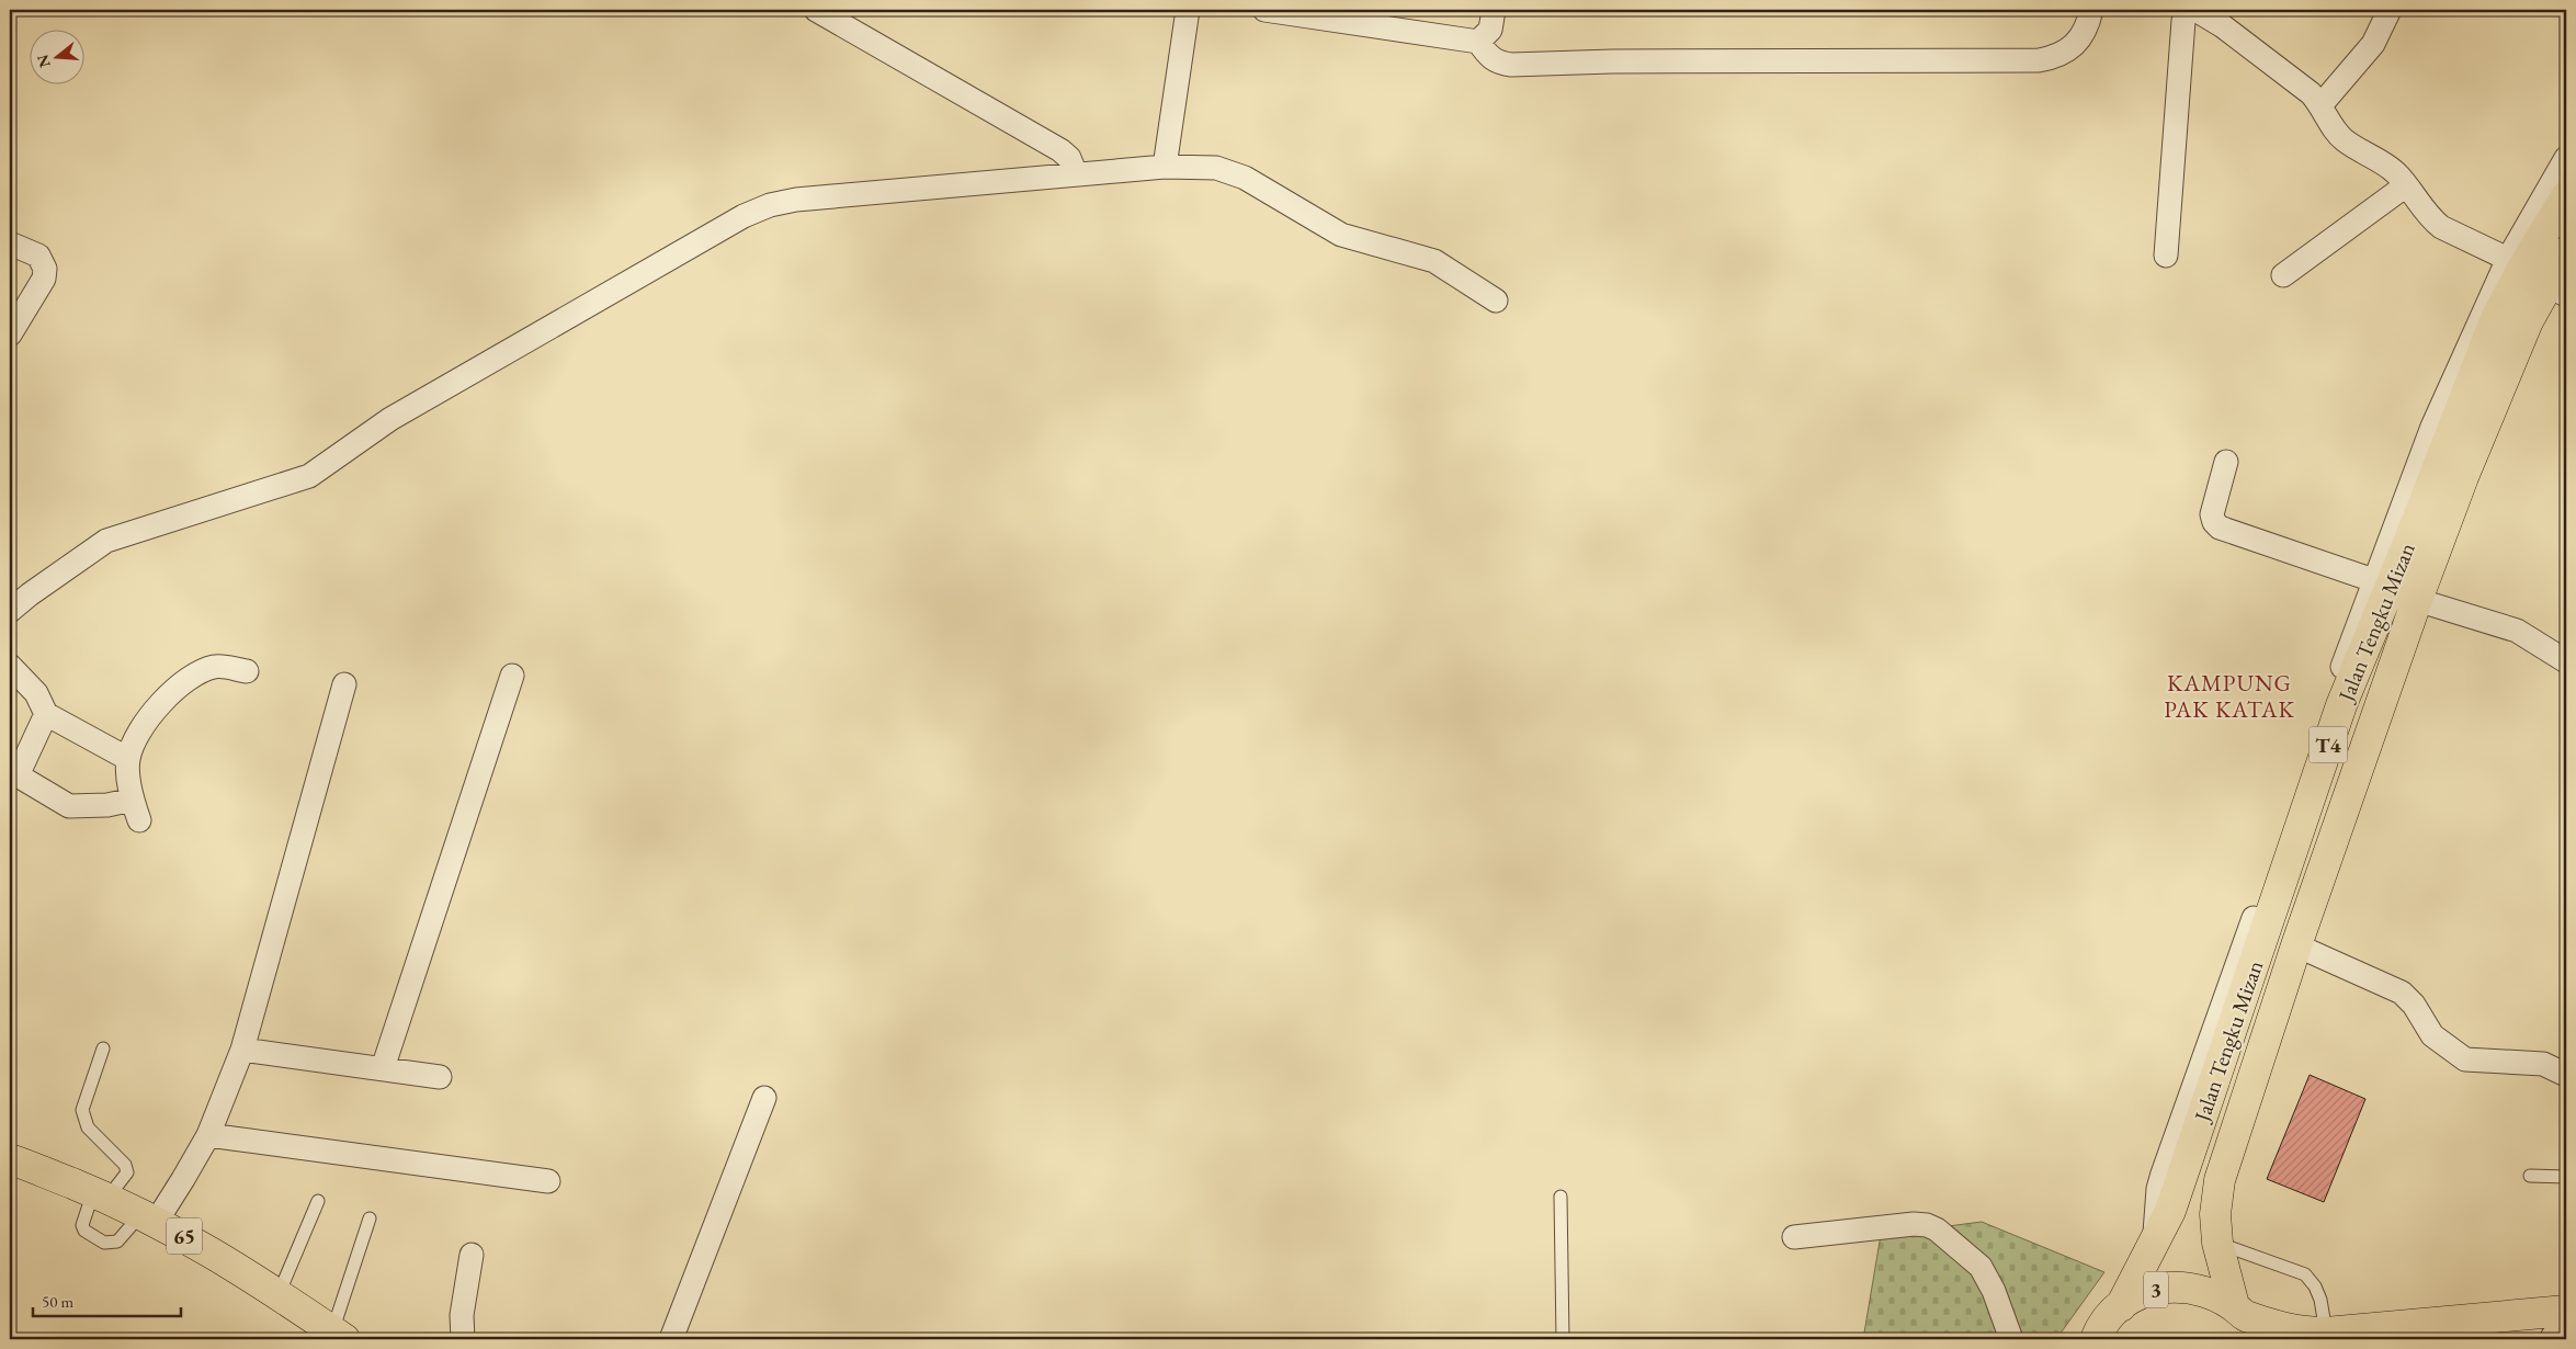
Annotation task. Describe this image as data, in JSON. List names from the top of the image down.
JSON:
{
  "streets": {
    "main road": [
      "Jalan Tengku Mizan",
      "T4",
      "65",
      "3"
    ]
  },
  "crossings": [
    ["Jalan Tengku Mizan", "3"]
  ],
  "districts": ["KAMPUNG PAK KATAK"],
  "scale_bar": "50 m",
  "north": "left"
}
